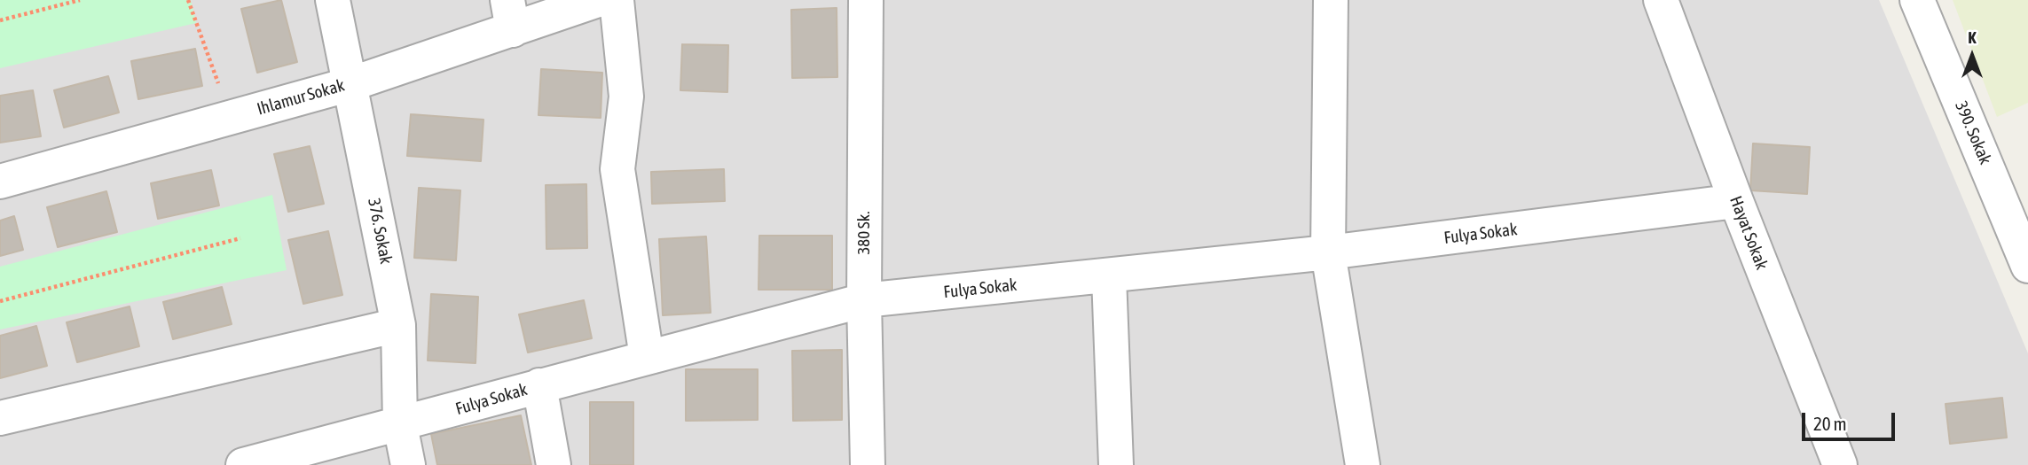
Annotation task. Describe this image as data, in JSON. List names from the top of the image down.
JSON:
{
  "streets": {
    "street": [
      "Ihlamur Sokak",
      "390. Sokak",
      "376. Sokak",
      "380 Sk.",
      "Hayat Sokak",
      "Fulya Sokak"
    ]
  },
  "crossings": [
    ["Ihlamur Sokak", "376. Sokak"],
    ["376. Sokak", "Fulya Sokak"],
    ["380 Sk.", "Fulya Sokak"],
    ["Hayat Sokak", "Fulya Sokak"]
  ],
  "scale_bar": "20 m",
  "north": "top"
}
